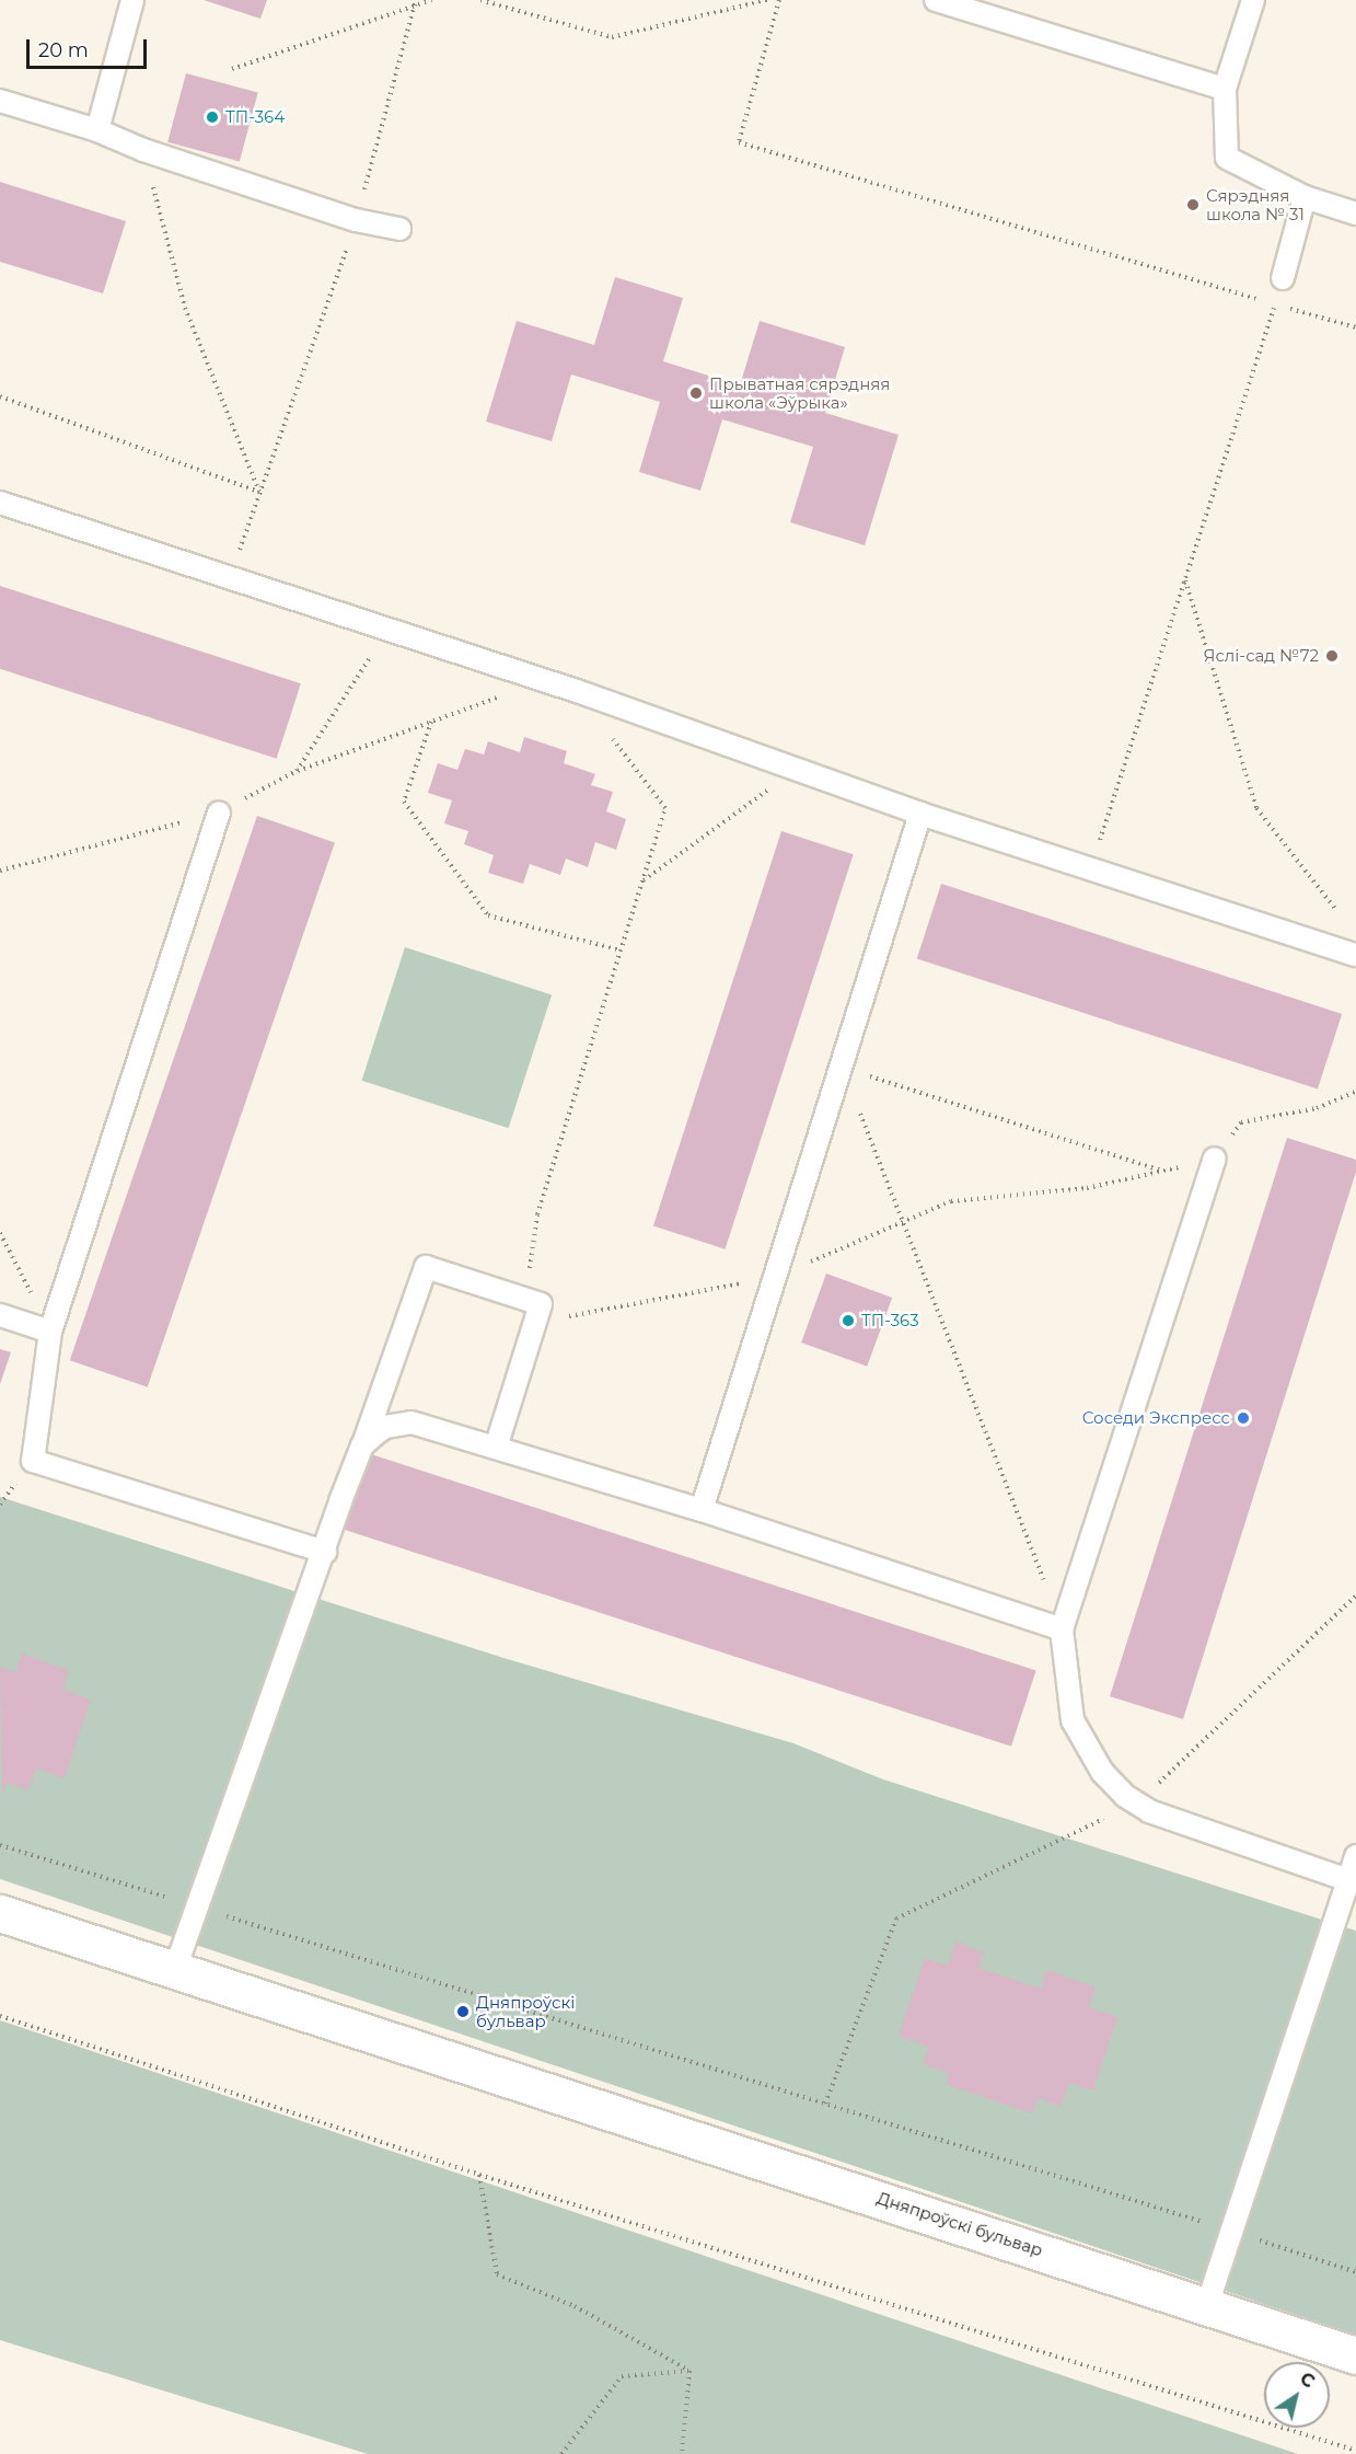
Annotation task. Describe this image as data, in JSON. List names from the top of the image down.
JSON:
{
  "streets": {
    "street": ["Дняпроўскі бульвар"]
  },
  "places": [
    "ТП-364",
    "Сярэдняя школа № 31",
    "Прыватная сярэдняя школа «Эўрыка»",
    "Яслі-сад №72",
    "ТП-363",
    "Соседи Экспресс",
    "Дняпроўскі бульвар"
  ],
  "scale_bar": "20 m",
  "north": "top right"
}
